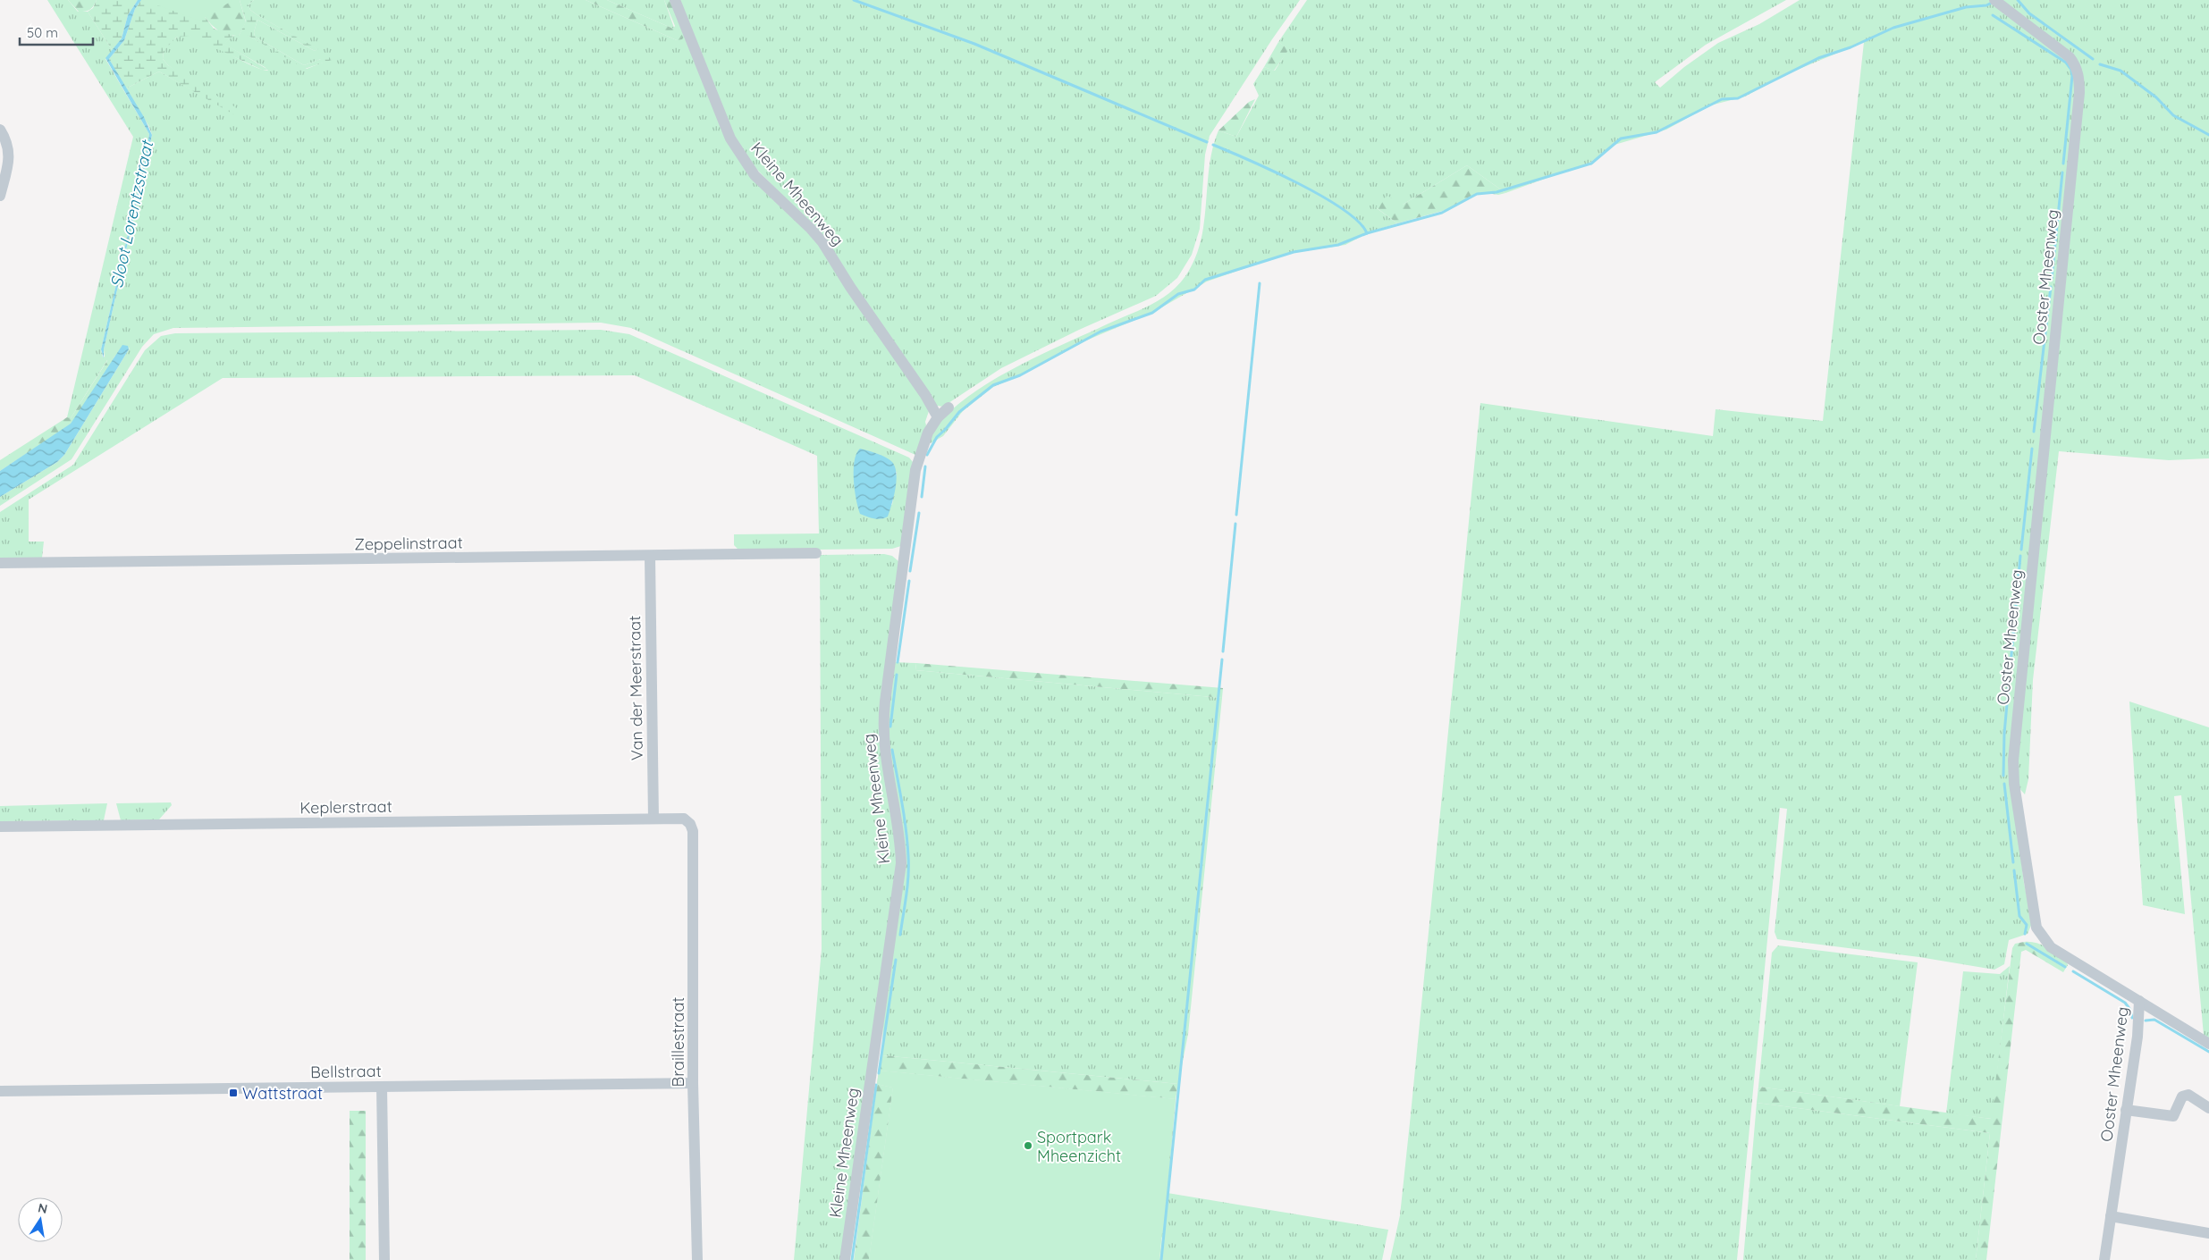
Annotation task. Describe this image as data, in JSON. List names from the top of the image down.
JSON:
{
  "streets": {
    "street": [
      "Kleine Mheenweg",
      "Ooster Mheenweg",
      "Zeppelinstraat",
      "Van der Meerstraat",
      "Keplerstraat",
      "Braillestraat",
      "Bellstraat"
    ]
  },
  "crossings": [
    ["Zeppelinstraat", "Van der Meerstraat"],
    ["Van der Meerstraat", "Keplerstraat"],
    ["Keplerstraat", "Braillestraat"],
    ["Braillestraat", "Bellstraat"]
  ],
  "water": ["Sloot Lorentzstraat"],
  "places": {
    "transit": ["Wattstraat"],
    "other": ["Sportpark Mheenzicht"]
  },
  "scale_bar": "50 m",
  "north": "top"
}
